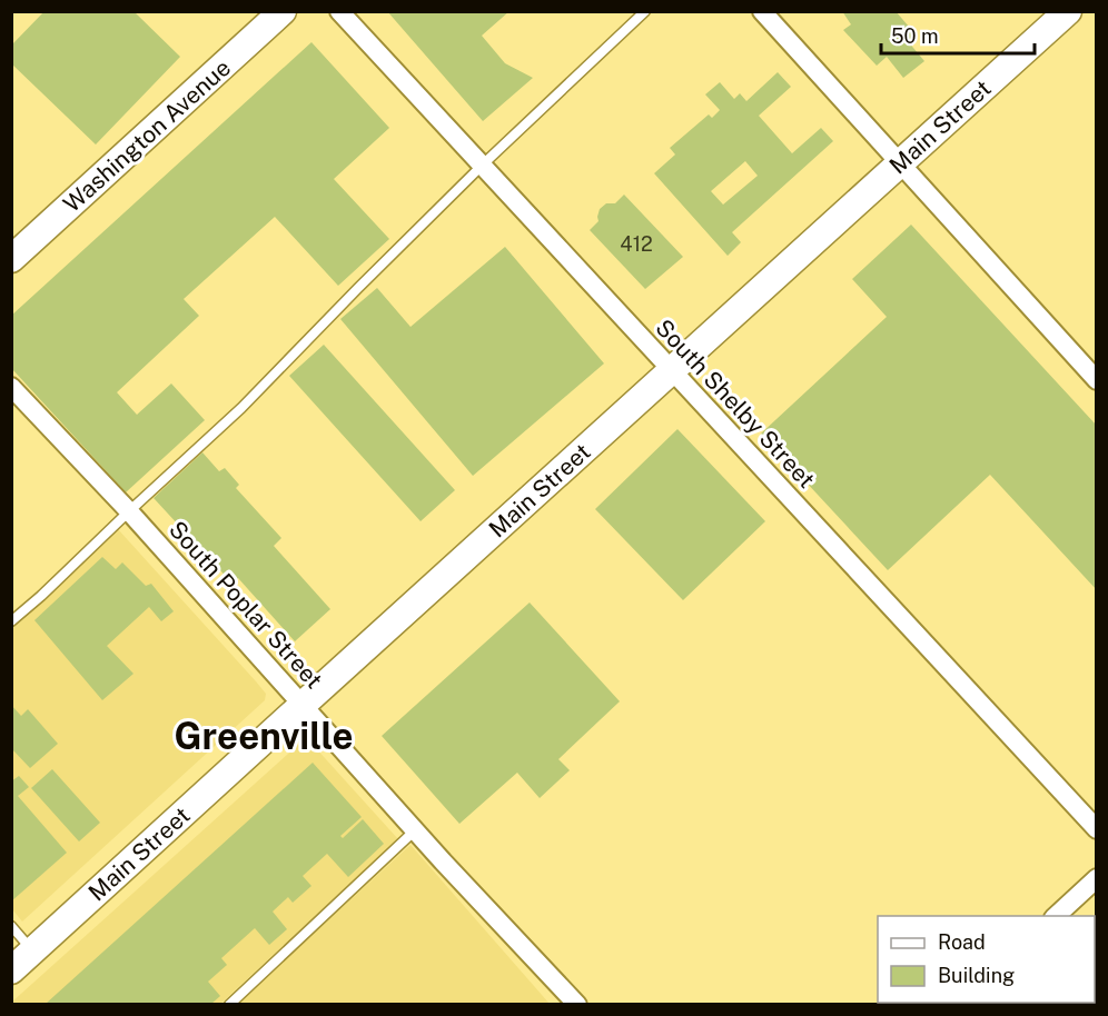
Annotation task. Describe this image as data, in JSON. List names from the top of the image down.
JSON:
{
  "streets": {
    "street": [
      "Main Street",
      "Washington Avenue",
      "South Shelby Street",
      "South Poplar Street"
    ]
  },
  "crossings": [
    ["Main Street", "South Shelby Street"],
    ["Main Street", "South Poplar Street"]
  ],
  "districts": ["Greenville"],
  "house_numbers": ["412"],
  "legend": ["Road", "Building"],
  "scale_bar": "50 m"
}
